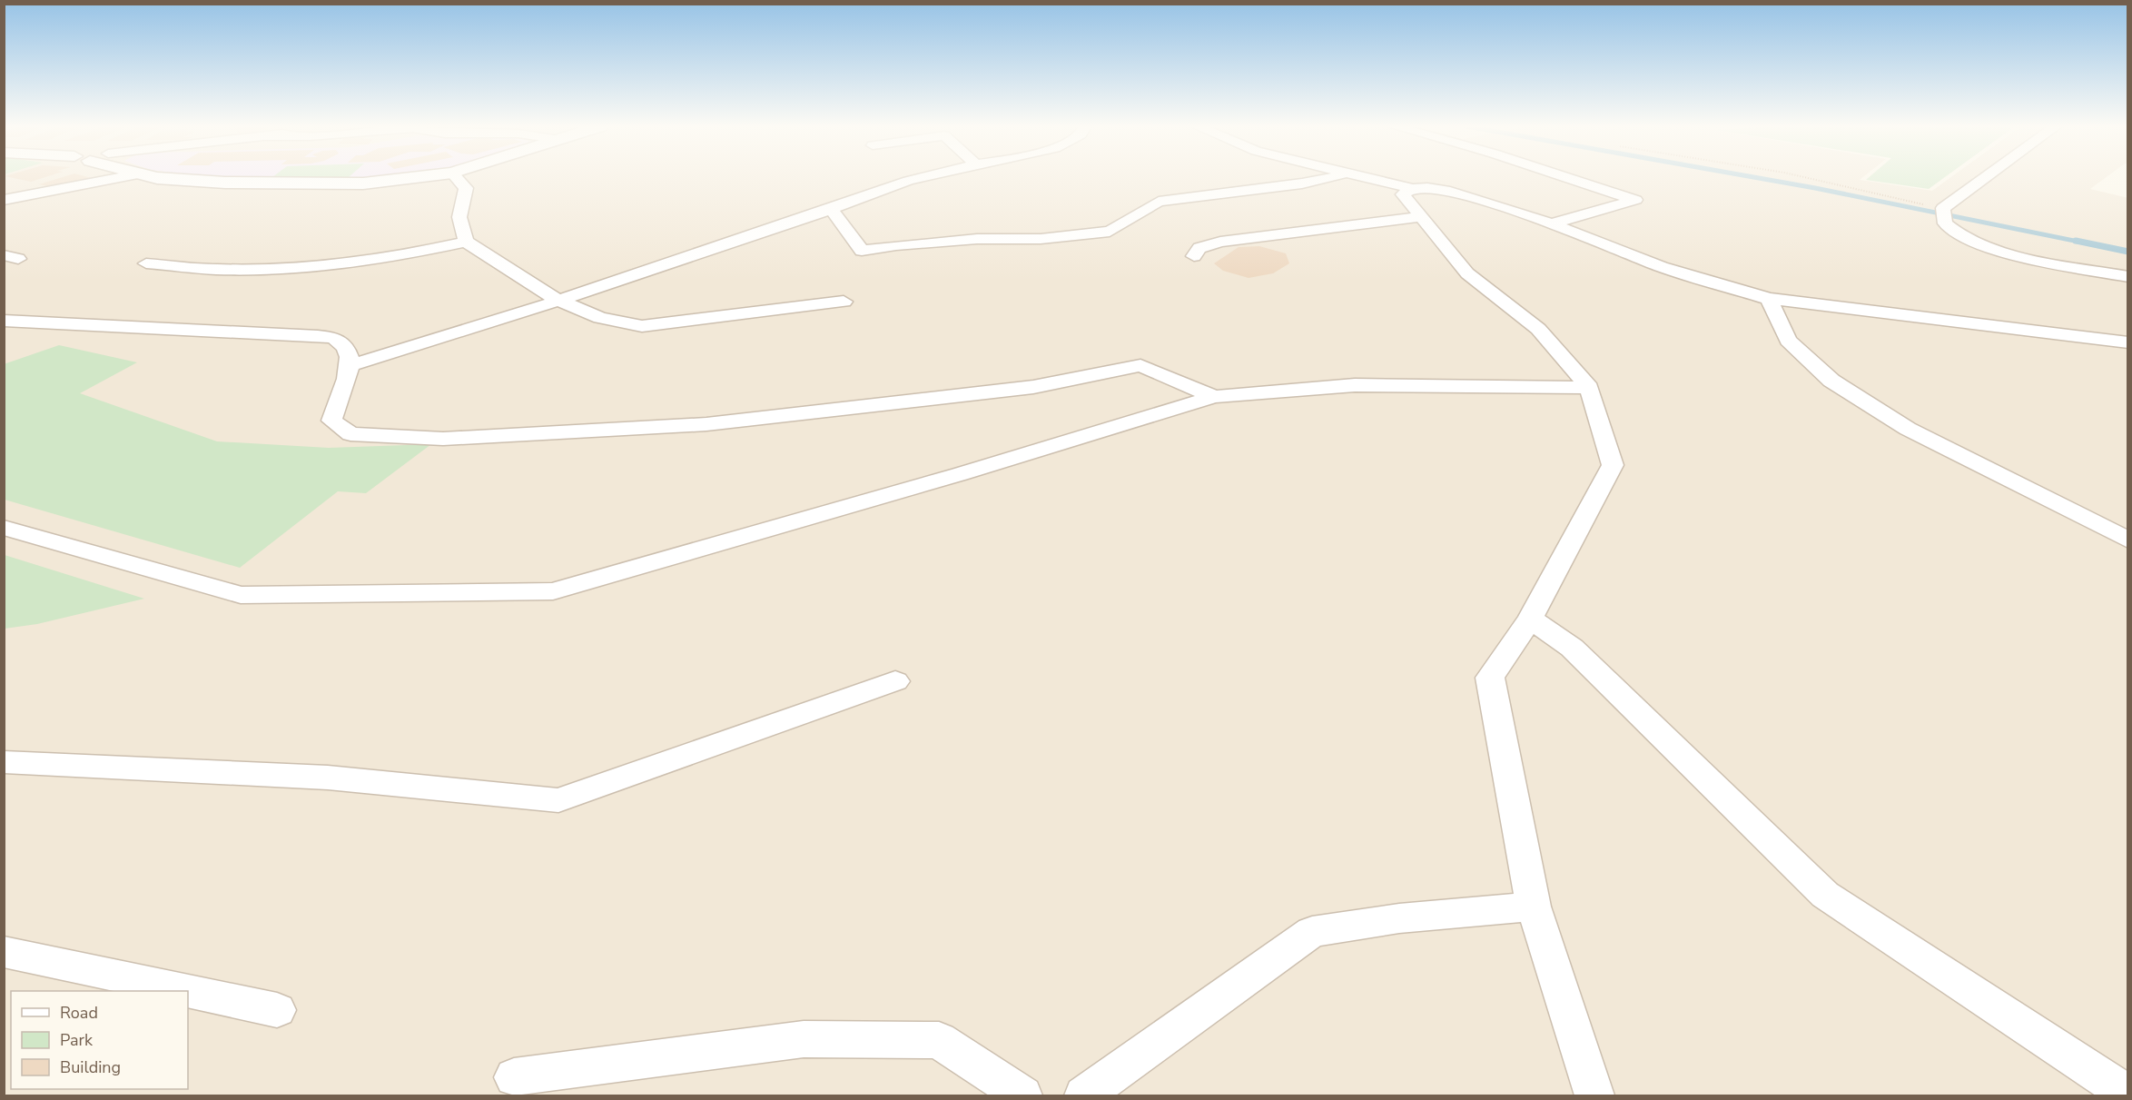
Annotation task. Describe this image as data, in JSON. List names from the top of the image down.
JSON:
{
  "legend": ["Road", "Park", "Building"]
}
